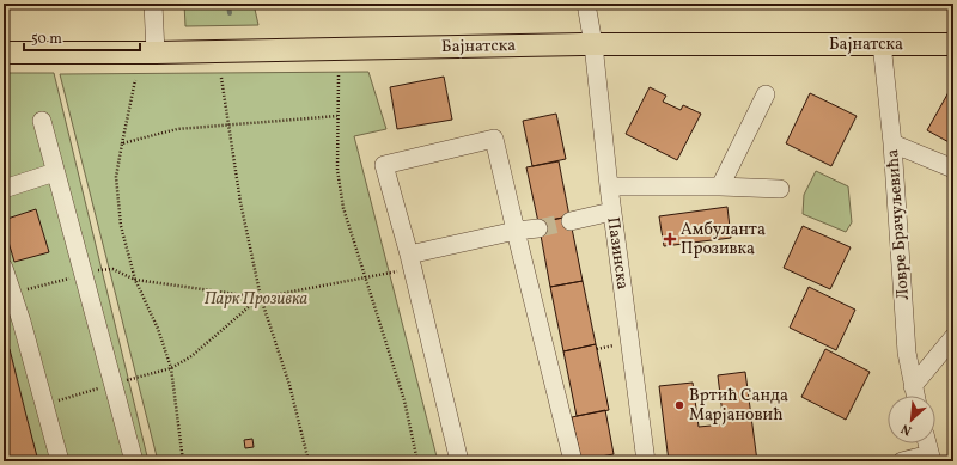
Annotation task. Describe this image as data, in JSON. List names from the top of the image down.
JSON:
{
  "streets": {
    "main road": ["Бајнатска"],
    "street": ["Ловре Брачуљевића", "Пазинска"]
  },
  "crossings": [
    ["Бајнатска", "Ловре Брачуљевића"],
    ["Бајнатска", "Пазинска"]
  ],
  "parks": ["Парк Прозивка"],
  "places": {
    "health": ["Амбуланта Прозивка"],
    "other": ["Вртић Санда Марјановић"]
  },
  "scale_bar": "50 m",
  "north": "bottom left"
}
